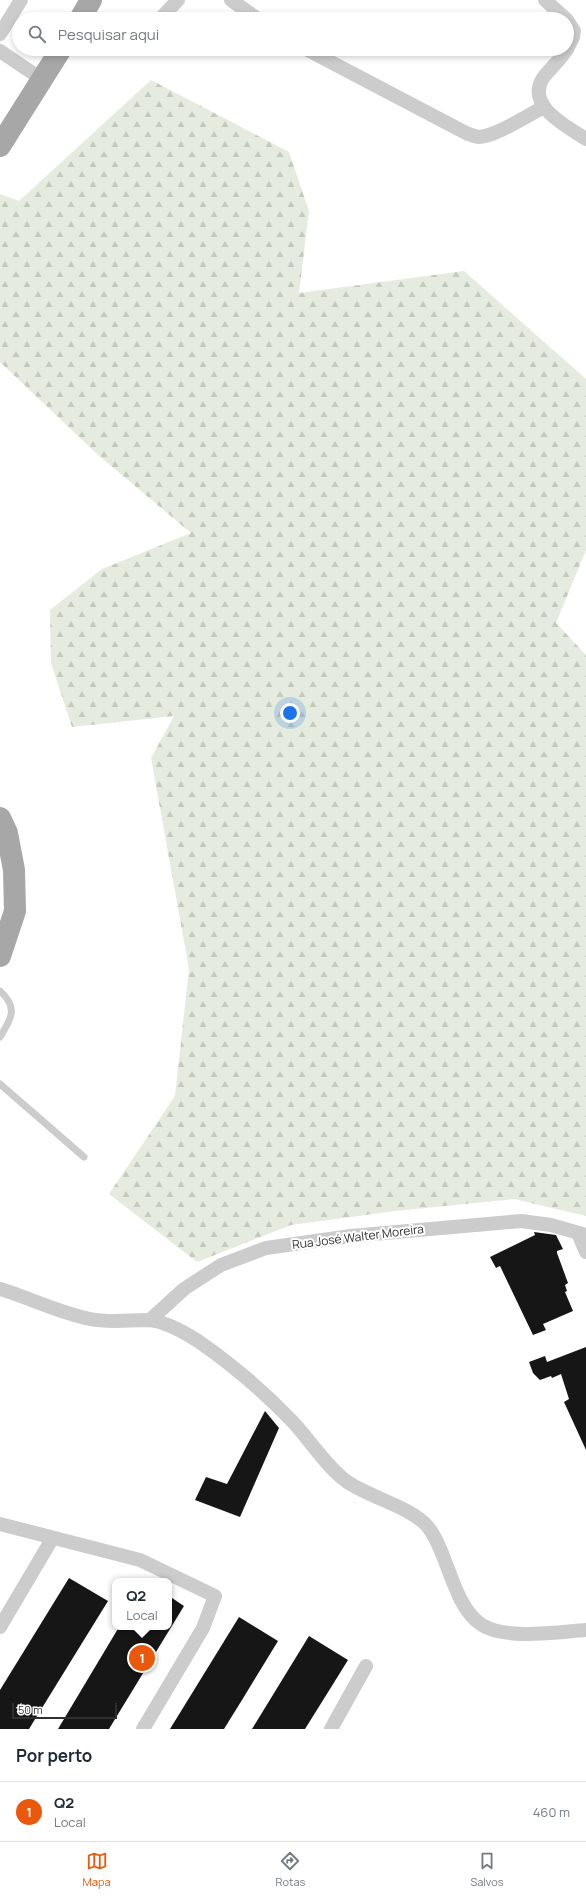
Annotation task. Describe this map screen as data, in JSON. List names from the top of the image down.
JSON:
{
  "streets": {
    "street": ["Rua José Walter Moreira"]
  },
  "scale_bar": "50 m",
  "page": {
    "search": "Pesquisar aqui",
    "popup": ["Q2", "Local"],
    "pins": "1",
    "scale": "50 m",
    "heading": "Por perto",
    "list": [
      {
        "mark": "1",
        "name": "Q2",
        "note": "Local",
        "value": "460 m"
      }
    ],
    "nav": ["Mapa", "Rotas", "Salvos"]
  }
}
